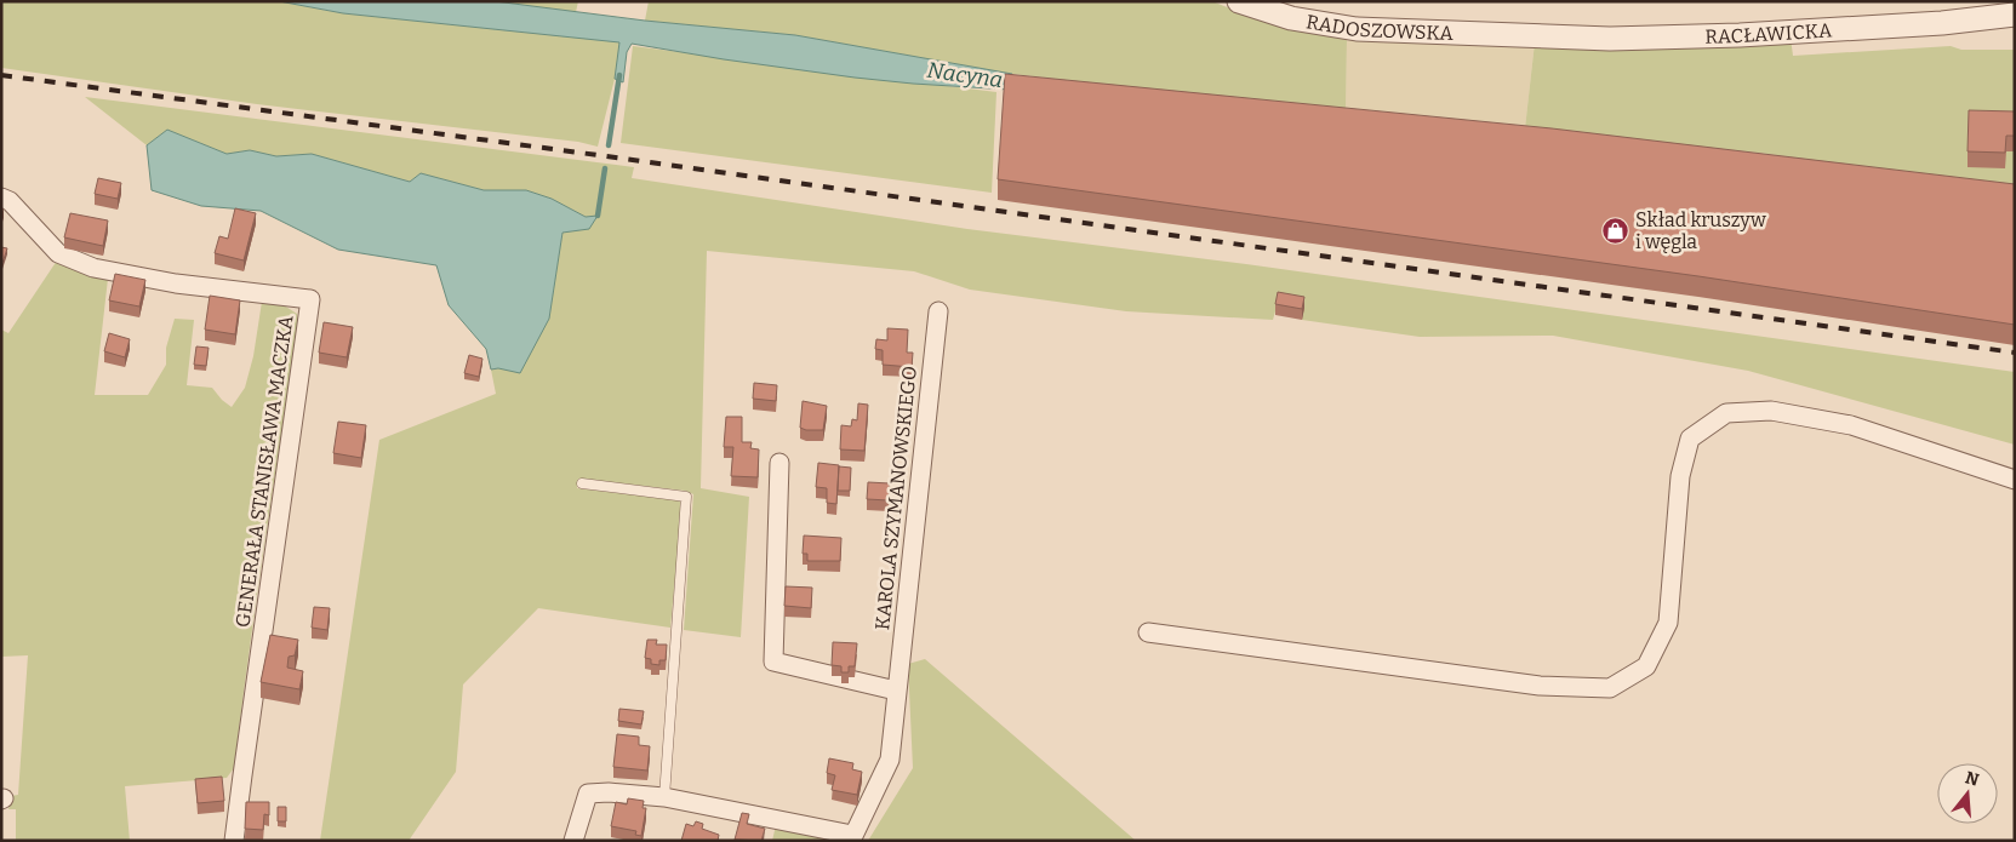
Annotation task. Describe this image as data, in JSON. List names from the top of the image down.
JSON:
{
  "streets": {
    "street": [
      "RADOSZOWSKA",
      "RACŁAWICKA",
      "GENERAŁA STANISŁAWA MACZKA",
      "KAROLA SZYMANOWSKIEGO"
    ]
  },
  "crossings": [
    ["RADOSZOWSKA", "RACŁAWICKA"]
  ],
  "water": ["Nacyna"],
  "places": {
    "shop": ["Skład kruszyw i węgla"]
  },
  "north": "top"
}
